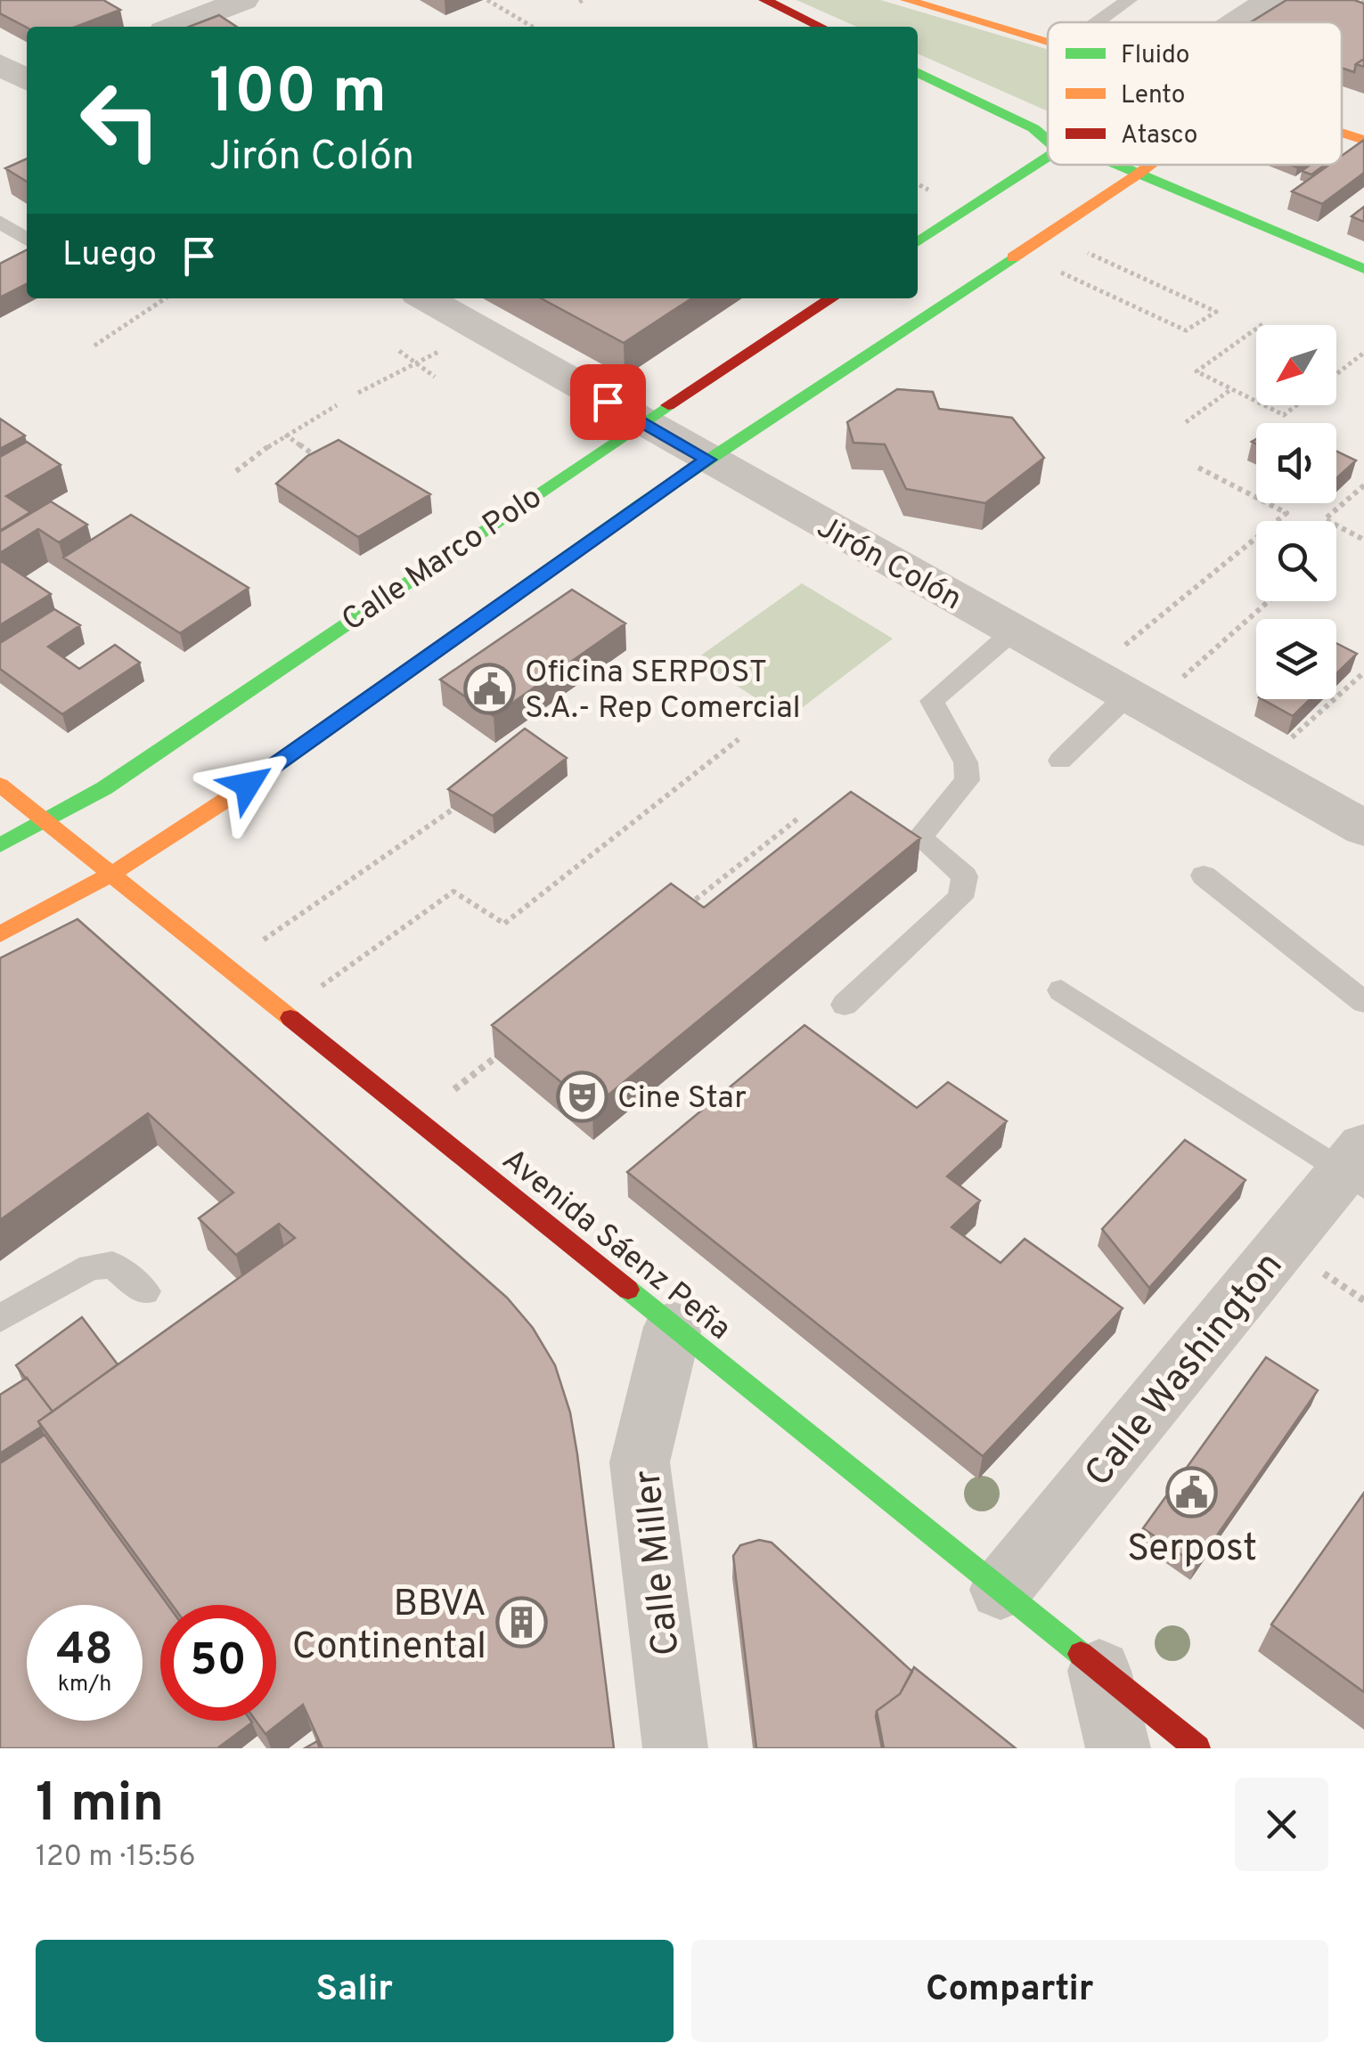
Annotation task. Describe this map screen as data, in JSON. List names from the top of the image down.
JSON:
{
  "streets": {
    "main road": ["Calle Marco Polo", "Avenida Sáenz Peña"],
    "street": ["Jirón Colón", "Calle Washington", "Calle Miller"]
  },
  "crossings": [
    ["Calle Marco Polo", "Jirón Colón"],
    ["Calle Marco Polo", "Avenida Sáenz Peña"],
    ["Avenida Sáenz Peña", "Calle Washington"],
    ["Avenida Sáenz Peña", "Calle Miller"]
  ],
  "places": {
    "public building": ["Oficina SERPOST S.A.- Rep Comercial", "Serpost"],
    "theatre": ["Cine Star"],
    "building": ["BBVA Continental"]
  },
  "legend": ["Fluido", "Lento", "Atasco"],
  "north": "bottom left",
  "page": {
    "turn": ["100 m", "Jirón Colón"],
    "then": "Luego",
    "speed": "48 km/h",
    "limit": "50",
    "heading": ["1 min", "120 m · 15:56"],
    "buttons": ["Salir", "Compartir"]
  }
}
